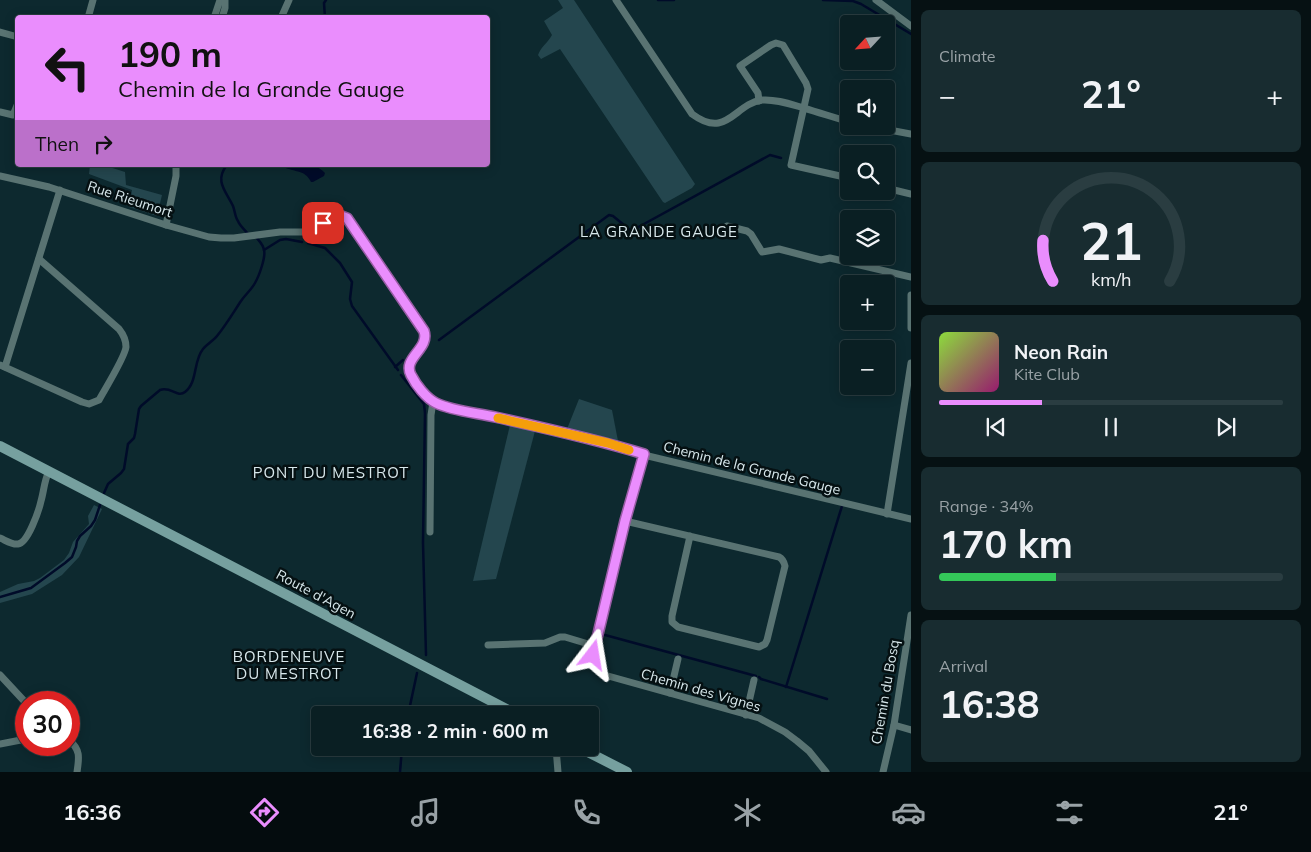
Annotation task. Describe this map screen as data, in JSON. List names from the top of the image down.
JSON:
{
  "streets": {
    "main road": ["Route d'Agen"],
    "street": [
      "Rue Rieumort",
      "Chemin de la Grande Gauge",
      "Chemin des Vignes",
      "Chemin du Bosq"
    ]
  },
  "crossings": [
    ["Rue Rieumort", "Chemin de la Grande Gauge"],
    ["Chemin de la Grande Gauge", "Chemin des Vignes"]
  ],
  "districts": ["LA GRANDE GAUGE", "PONT DU MESTROT", "BORDENEUVE DU MESTROT"],
  "north": "bottom left",
  "page": {
    "tile": [
      "Climate",
      ["Range · 34%", "170 km"],
      ["Arrival", "16:38"]
    ],
    "map_buttons": ["+", "−"],
    "turn": ["190 m", "Chemin de la Grande Gauge"],
    "heat": ["−", "21°", "+"],
    "then": "Then",
    "song": ["Neon Rain", "Kite Club"],
    "limit": "30",
    "trip": "16:38 · 2 min · 600 m",
    "tabs": ["16:36", "21°"],
    "gauge": ["21", "km/h"]
  }
}
